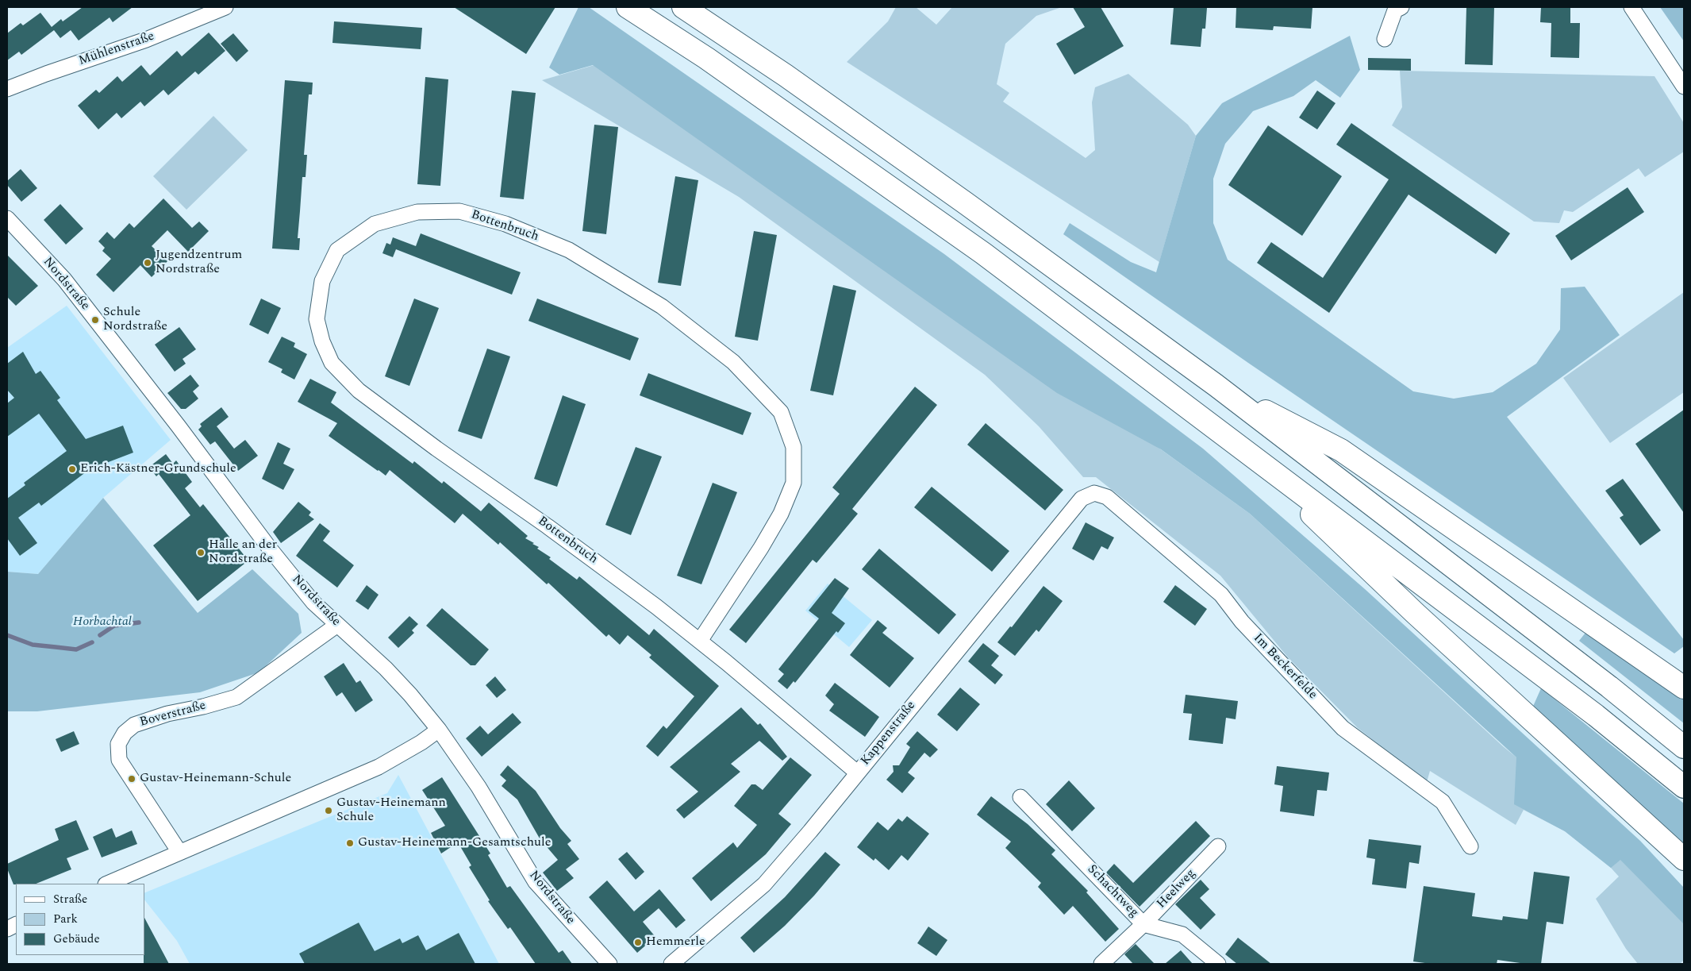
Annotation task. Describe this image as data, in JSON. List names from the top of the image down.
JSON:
{
  "streets": {
    "street": [
      "Mühlenstraße",
      "Bottenbruch",
      "Nordstraße",
      "Im Beckerfelde",
      "Boverstraße",
      "Kappenstraße",
      "Heelweg",
      "Schachtweg"
    ]
  },
  "crossings": [
    ["Bottenbruch", "Kappenstraße"],
    ["Nordstraße", "Boverstraße"],
    ["Im Beckerfelde", "Kappenstraße"],
    ["Heelweg", "Schachtweg"]
  ],
  "parks": ["Horbachtal"],
  "places": [
    "Jugendzentrum Nordstraße",
    "Schule Nordstraße",
    "Erich-Kästner-Grundschule",
    "Halle an der Nordstraße",
    "Gustav-Heinemann-Schule",
    "Gustav-Heinemann Schule",
    "Gustav-Heinemann-Gesamtschule",
    "Hemmerle"
  ],
  "legend": ["Straße", "Park", "Gebäude"]
}
